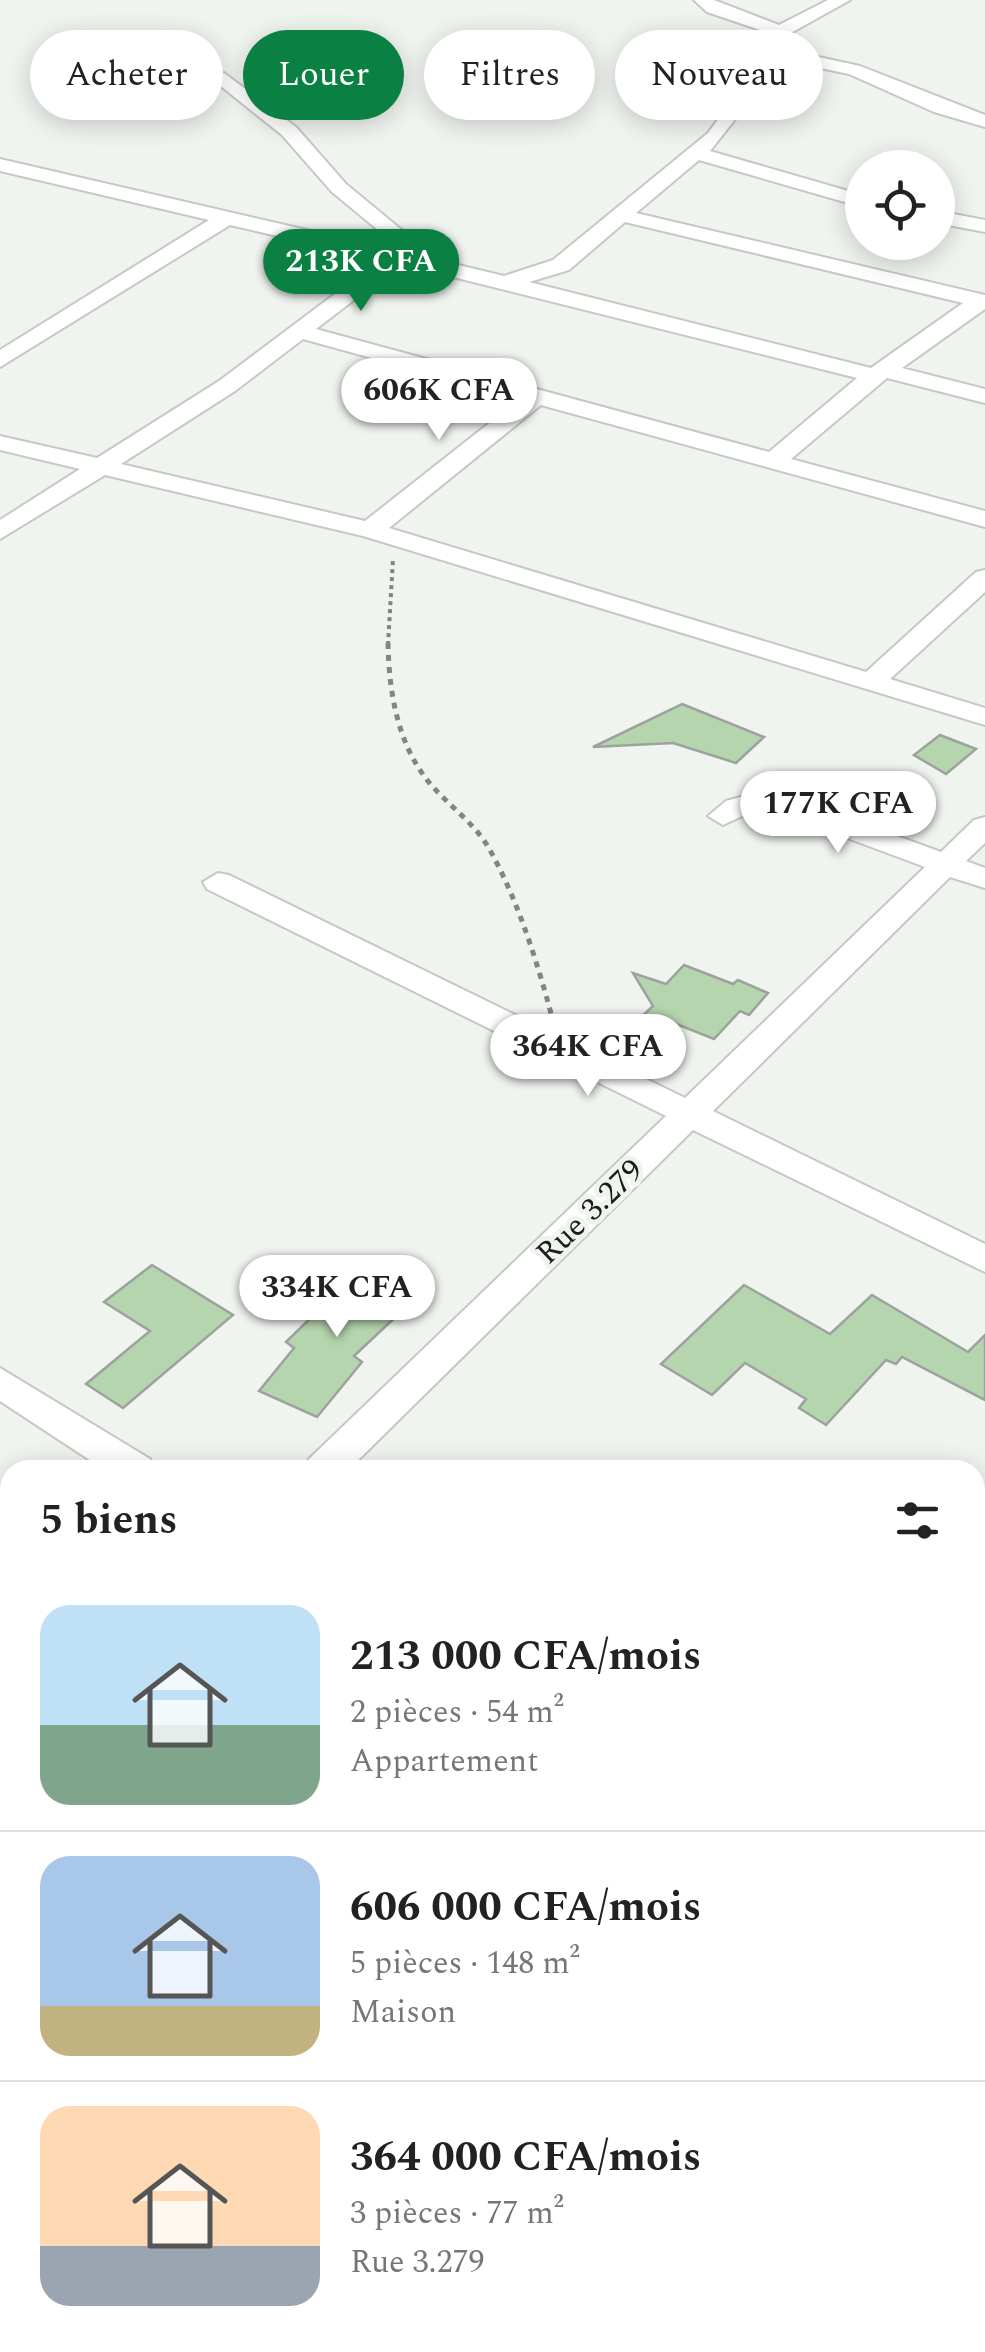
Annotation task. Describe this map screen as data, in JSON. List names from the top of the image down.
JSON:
{
  "streets": {
    "street": ["Rue 3.279"]
  },
  "page": {
    "chip": [
      "Acheter",
      "Louer",
      "Filtres",
      "Nouveau"
    ],
    "price": [
      "213K CFA",
      "606K CFA",
      "177K CFA",
      "364K CFA",
      "334K CFA"
    ],
    "heading": "5 biens",
    "list": [
      {
        "name": "213 000 CFA/mois",
        "note": "2 pièces · 54 m² · Appartement"
      },
      {
        "name": "606 000 CFA/mois",
        "note": "5 pièces · 148 m² · Maison"
      },
      {
        "name": "364 000 CFA/mois",
        "note": "3 pièces · 77 m² · Rue 3.279"
      }
    ]
  }
}
